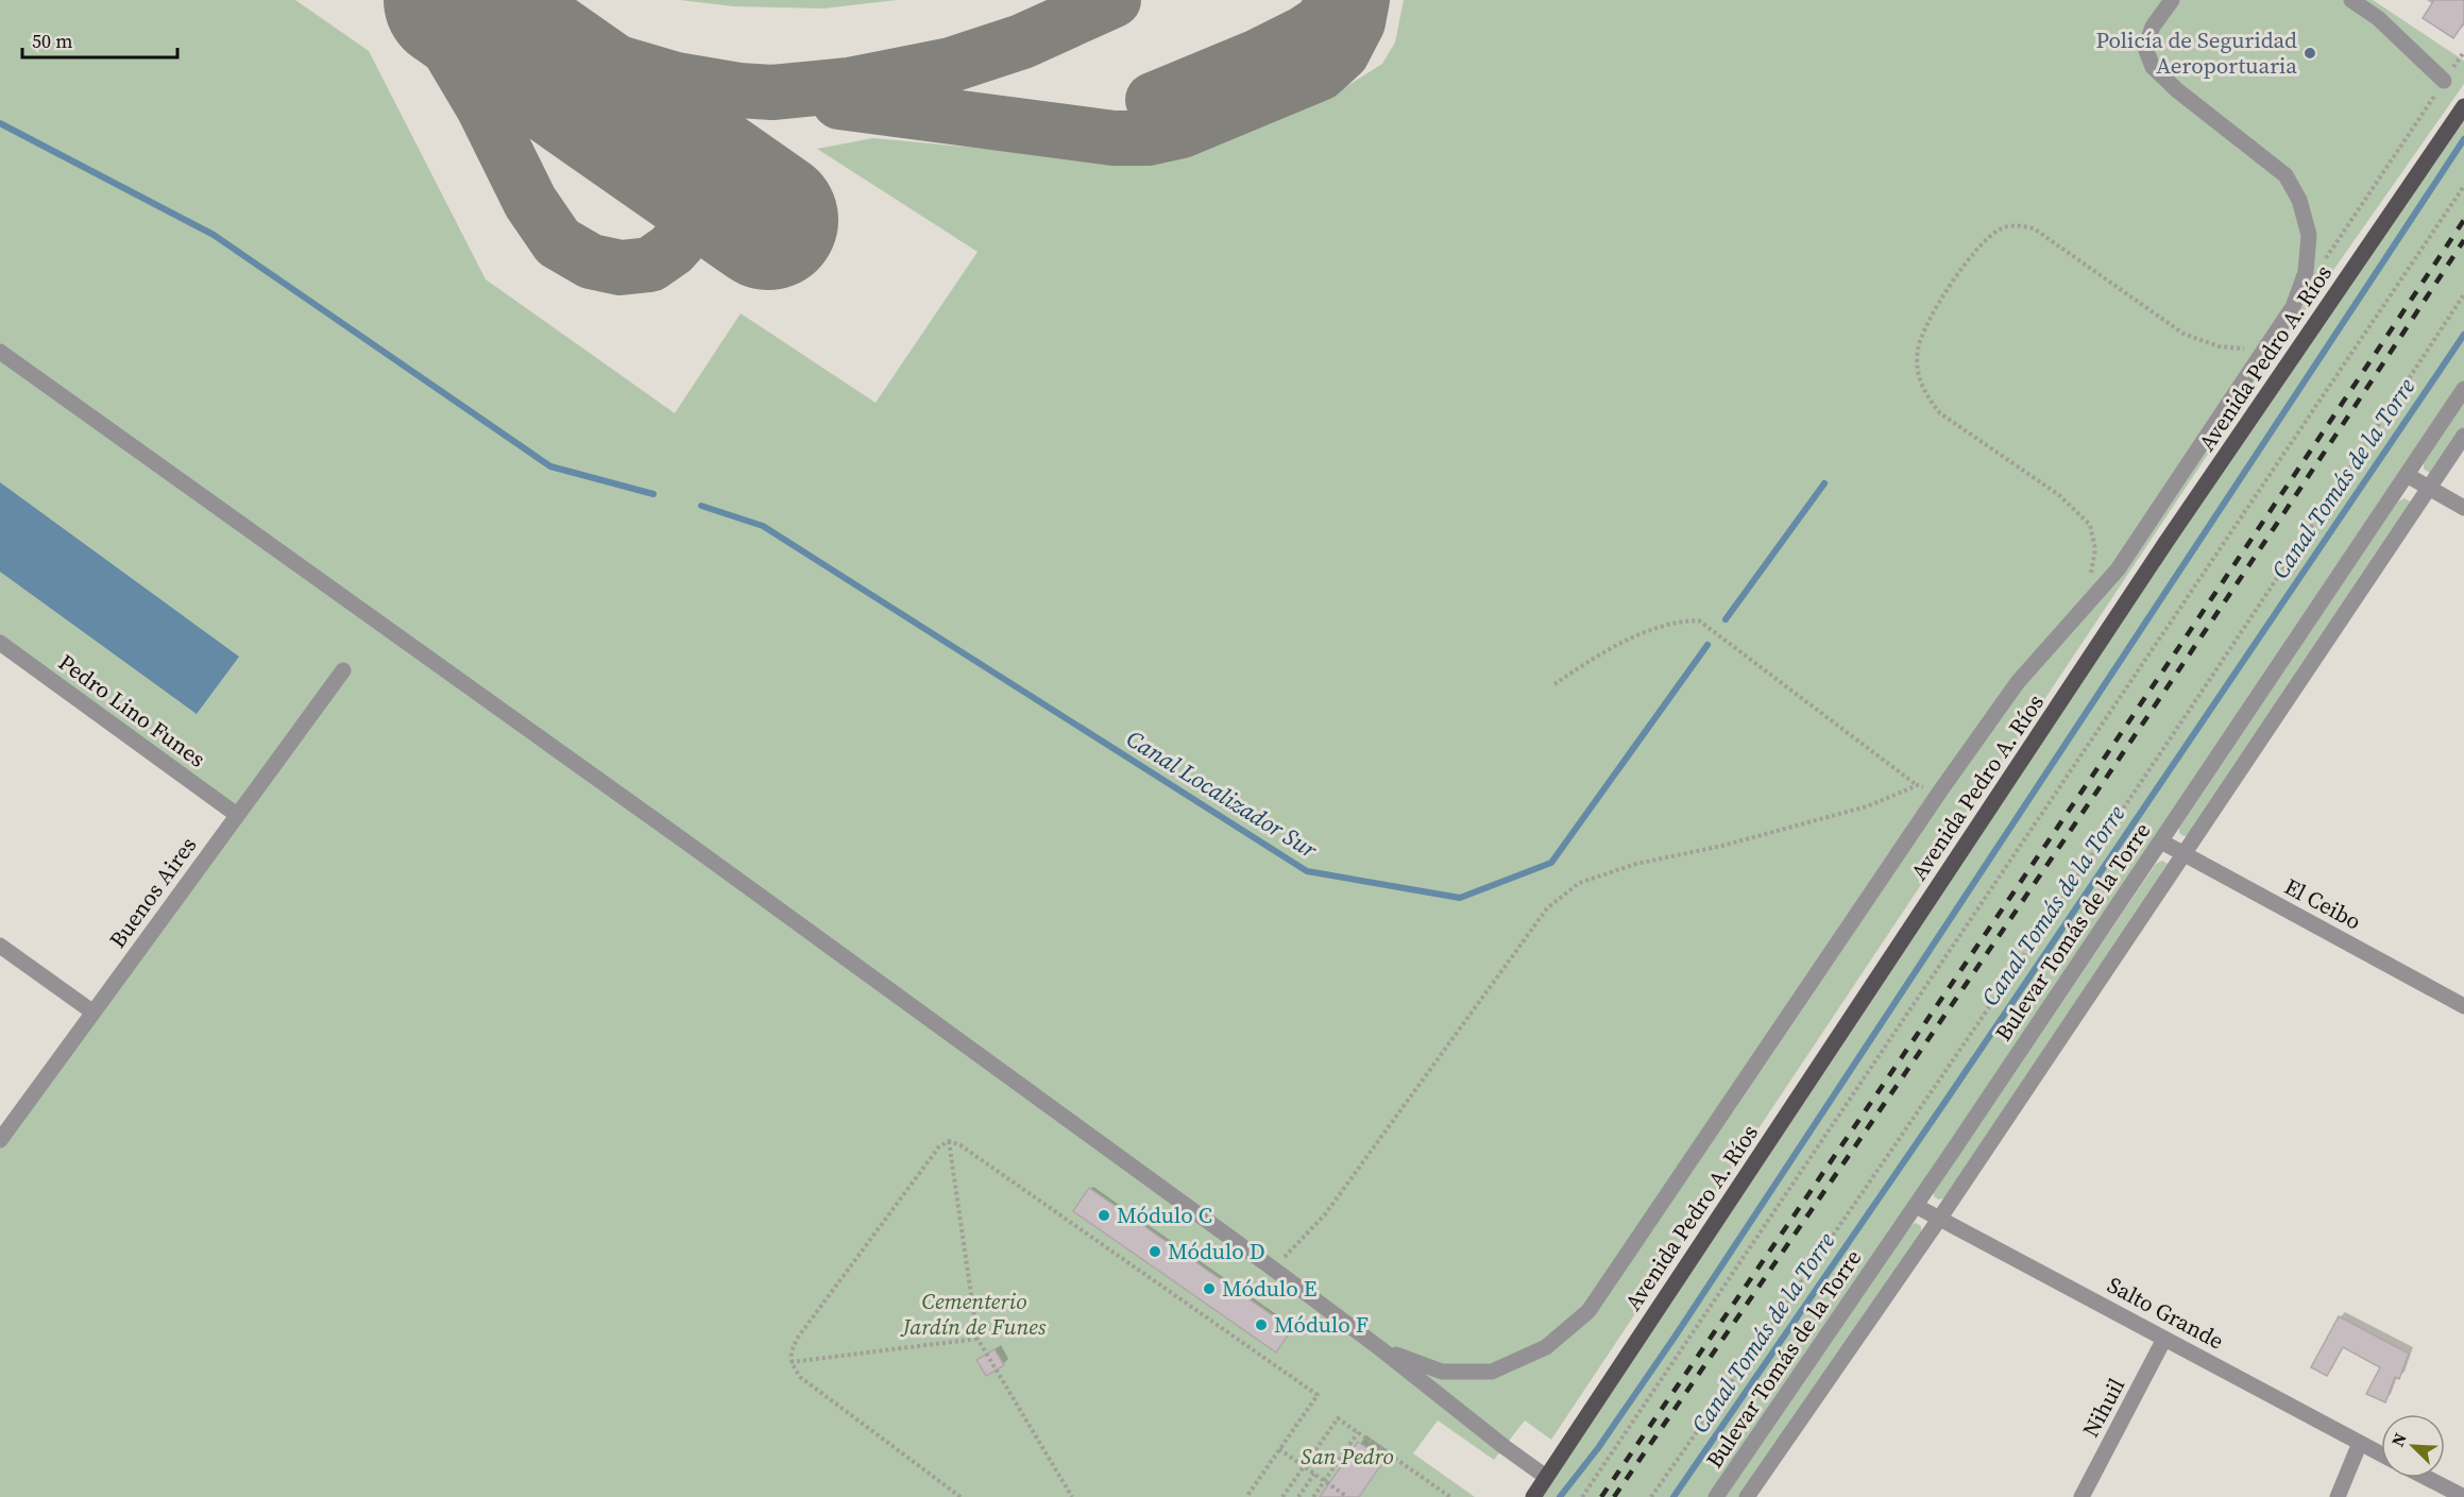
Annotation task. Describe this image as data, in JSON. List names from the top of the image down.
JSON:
{
  "streets": {
    "main road": ["Avenida Pedro A. Ríos"],
    "street": [
      "Pedro Lino Funes",
      "Buenos Aires",
      "El Ceibo",
      "Bulevar Tomás de la Torre",
      "Salto Grande",
      "Nihuil"
    ]
  },
  "crossings": [
    ["Pedro Lino Funes", "Buenos Aires"],
    ["El Ceibo", "Bulevar Tomás de la Torre"],
    ["Bulevar Tomás de la Torre", "Salto Grande"],
    ["Salto Grande", "Nihuil"]
  ],
  "water": ["Canal Tomás de la Torre", "Canal Localizador Sur"],
  "parks": ["Cementerio Jardín de Funes", "San Pedro"],
  "places": [
    "Policía de Seguridad Aeroportuaria",
    "Módulo C",
    "Módulo D",
    "Módulo E",
    "Módulo F"
  ],
  "scale_bar": "50 m",
  "north": "top left"
}
